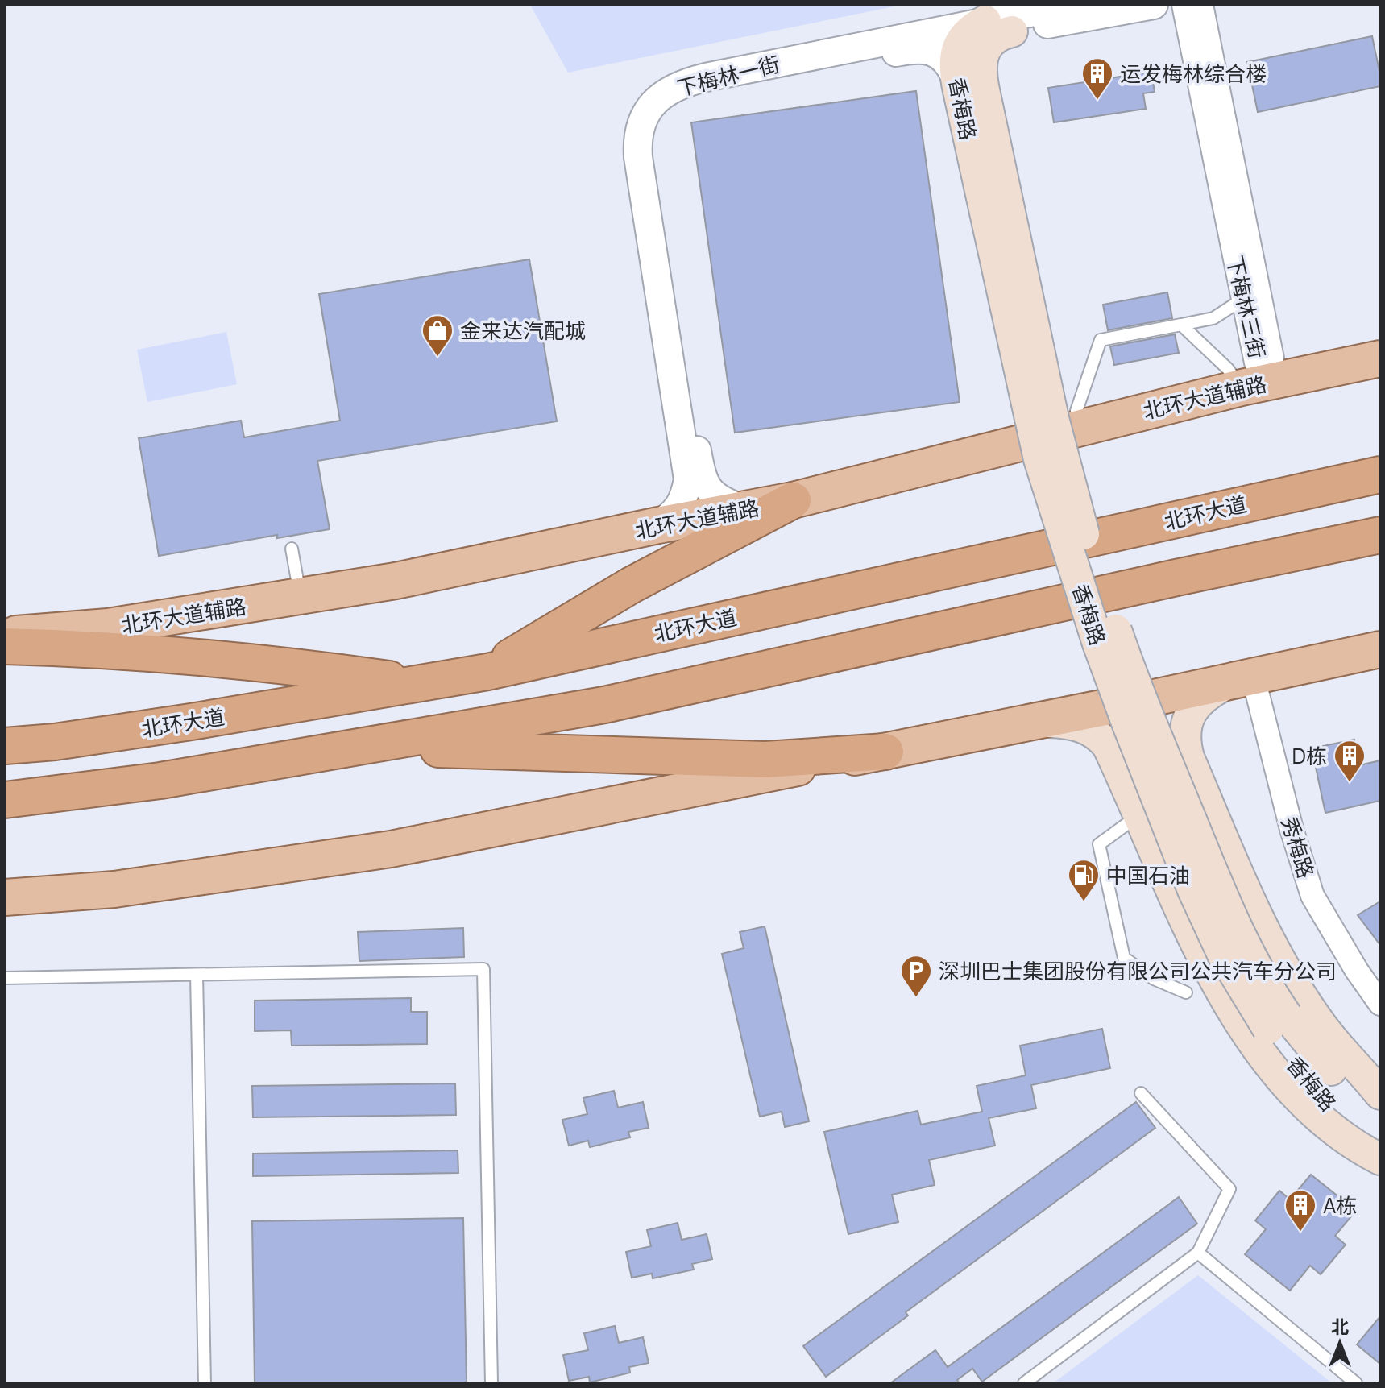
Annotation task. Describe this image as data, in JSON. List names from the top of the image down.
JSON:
{
  "streets": {
    "highway": ["北环大道"],
    "main road": ["香梅路", "北环大道辅路"],
    "street": ["下梅林一街", "下梅林三街", "秀梅路"]
  },
  "crossings": [
    ["下梅林一街", "香梅路"],
    ["下梅林三街", "北环大道辅路"]
  ],
  "places": {
    "building": ["运发梅林综合楼", "D栋", "A栋"],
    "shop": ["金来达汽配城"],
    "fuel station": ["中国石油"],
    "parking": ["深圳巴士集团股份有限公司公共汽车分公司"]
  },
  "north": "top"
}
